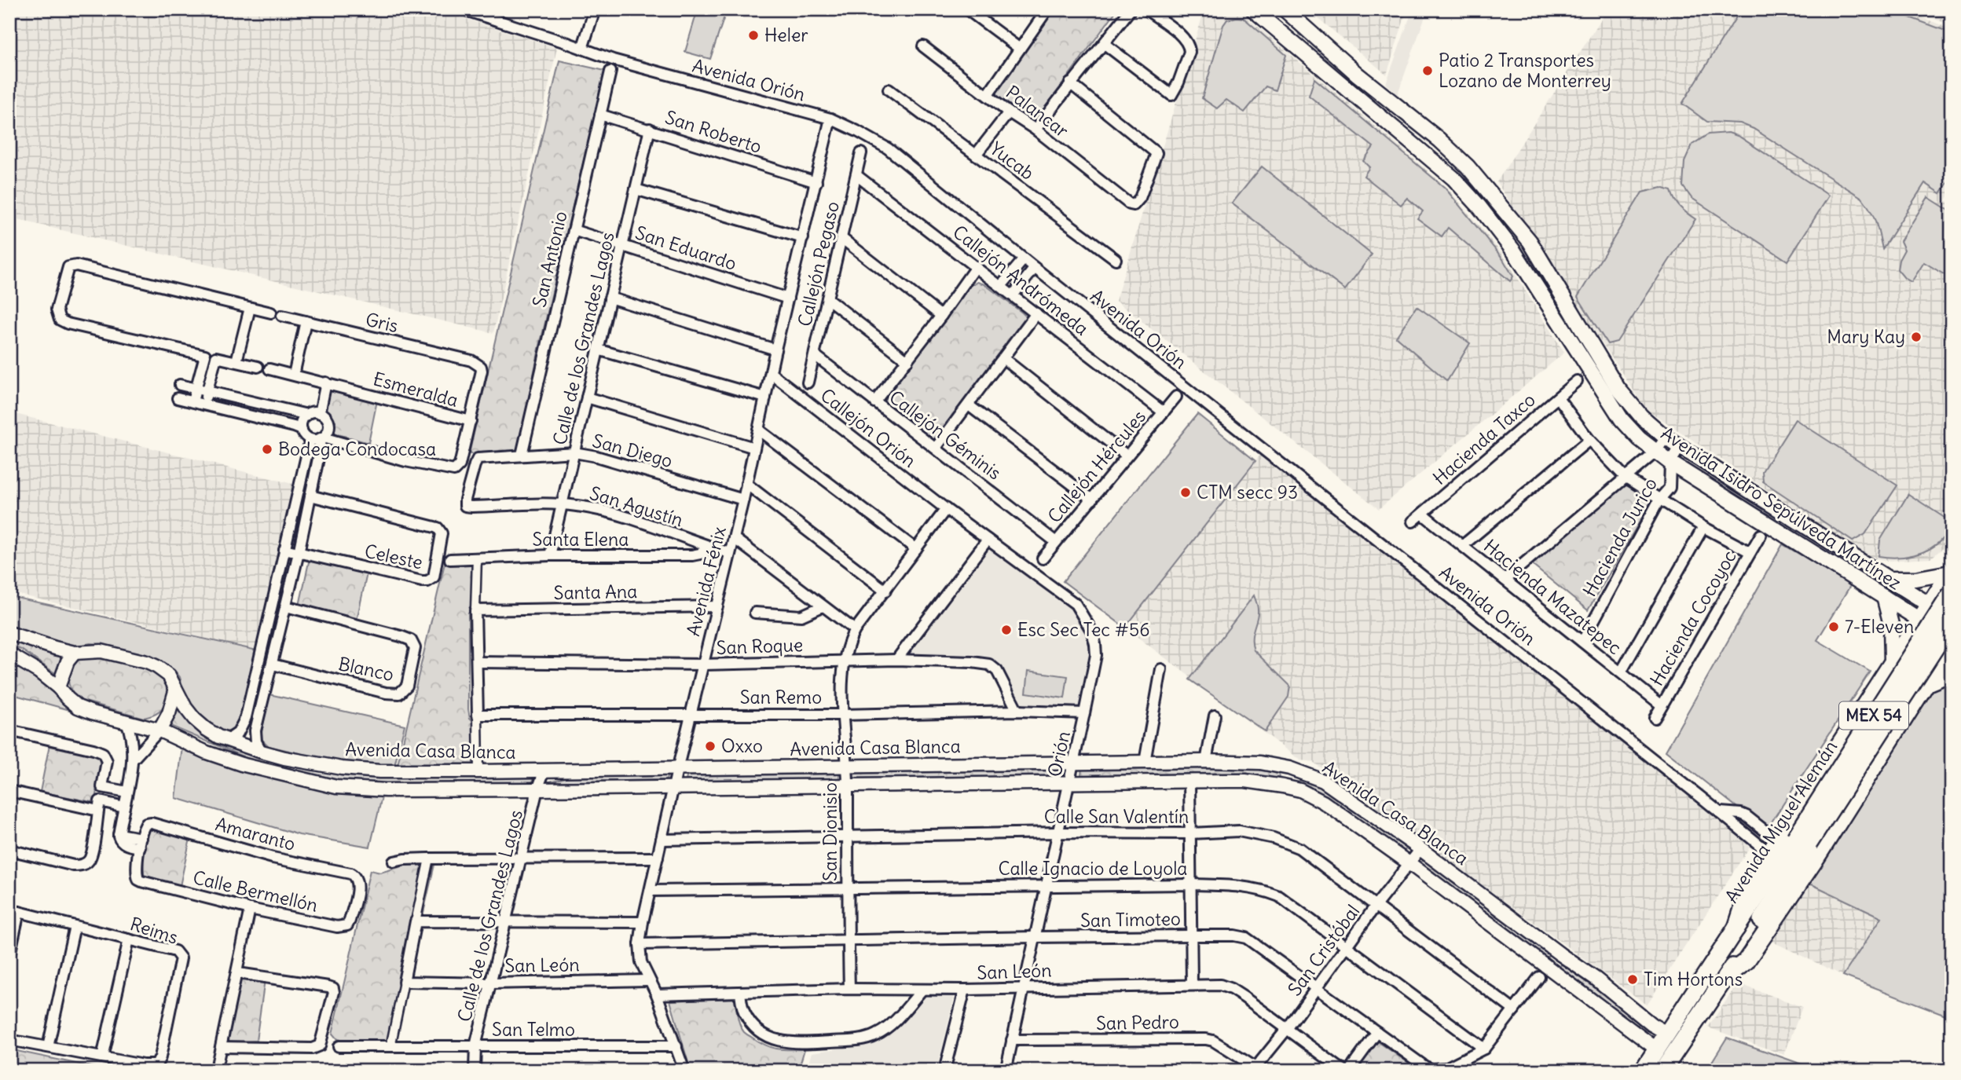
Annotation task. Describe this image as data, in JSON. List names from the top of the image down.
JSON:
{
  "streets": {
    "highway": ["MEX 54", "Avenida Miguel Alemán"],
    "main road": ["Avenida Isidro Sepúlveda Martínez"],
    "street": [
      "Avenida Orión",
      "Palancar",
      "San Roberto",
      "Yucab",
      "San Eduardo",
      "San Antonio",
      "Callejón Pegaso",
      "Callejón Andrómeda",
      "Gris",
      "Calle de los Grandes Lagos",
      "Esmeralda",
      "Callejón Orión",
      "Callejón Géminis",
      "Hacienda Taxco",
      "San Diego",
      "Callejón Hércules",
      "San Agustín",
      "Hacienda Jurico",
      "Santa Elena",
      "Celeste",
      "Avenida Fénix",
      "Santa Ana",
      "Hacienda Mazatepec",
      "Hacienda Cocoyoc",
      "San Roque",
      "Blanco",
      "San Remo",
      "Avenida Casa Blanca",
      "Orión",
      "Calle San Valentín",
      "San Dionisio",
      "Amaranto",
      "Calle Ignacio de Loyola",
      "Calle Bermellón",
      "San Timoteo",
      "Reims",
      "San Cristóbal",
      "San León",
      "San Pedro",
      "San Telmo"
    ]
  },
  "crossings": [
    ["Avenida Orión", "Avenida Fénix"],
    ["San Roberto", "San Antonio"],
    ["San Roberto", "Calle de los Grandes Lagos"],
    ["San Roberto", "Avenida Fénix"],
    ["San Eduardo", "San Antonio"],
    ["San Eduardo", "Calle de los Grandes Lagos"],
    ["San Eduardo", "Avenida Fénix"],
    ["San Antonio", "San Diego"],
    ["Callejón Pegaso", "Callejón Andrómeda"],
    ["Callejón Pegaso", "Callejón Géminis"],
    ["Callejón Andrómeda", "Callejón Hércules"],
    ["Gris", "Esmeralda"],
    ["Calle de los Grandes Lagos", "San Diego"],
    ["Calle de los Grandes Lagos", "San Agustín"],
    ["Calle de los Grandes Lagos", "Santa Elena"],
    ["Calle de los Grandes Lagos", "Avenida Casa Blanca"],
    ["Calle de los Grandes Lagos", "San León"],
    ["Calle de los Grandes Lagos", "San Telmo"],
    ["Callejón Orión", "Avenida Fénix"],
    ["Callejón Orión", "Orión"],
    ["Callejón Orión", "San Dionisio"],
    ["Callejón Géminis", "Callejón Hércules"],
    ["Hacienda Taxco", "Hacienda Mazatepec"],
    ["San Diego", "San Agustín"],
    ["San Diego", "Avenida Fénix"],
    ["San Agustín", "Santa Elena"],
    ["San Agustín", "Avenida Fénix"],
    ["Avenida Isidro Sepúlveda Martínez", "Hacienda Jurico"],
    ["Avenida Isidro Sepúlveda Martínez", "Avenida Miguel Alemán"],
    ["Hacienda Jurico", "Hacienda Mazatepec"],
    ["Avenida Fénix", "Santa Ana"],
    ["Avenida Fénix", "San Roque"],
    ["Avenida Fénix", "San Remo"],
    ["Avenida Fénix", "Avenida Casa Blanca"],
    ["Avenida Fénix", "Calle San Valentín"],
    ["Avenida Fénix", "Calle Ignacio de Loyola"],
    ["Avenida Fénix", "San Timoteo"],
    ["Avenida Fénix", "San León"],
    ["Avenida Fénix", "San Telmo"],
    ["Hacienda Mazatepec", "Hacienda Cocoyoc"],
    ["San Roque", "San Remo"],
    ["San Roque", "San Dionisio"],
    ["San Remo", "Orión"],
    ["San Remo", "San Dionisio"],
    ["Avenida Casa Blanca", "Orión"],
    ["Avenida Casa Blanca", "Avenida Miguel Alemán"],
    ["Avenida Casa Blanca", "San Dionisio"],
    ["Avenida Casa Blanca", "San Cristóbal"],
    ["Orión", "Calle San Valentín"],
    ["Orión", "San Dionisio"],
    ["Orión", "Calle Ignacio de Loyola"],
    ["Orión", "San Timoteo"],
    ["Orión", "San León"],
    ["Orión", "San Pedro"],
    ["Calle San Valentín", "San Dionisio"],
    ["Calle San Valentín", "San Timoteo"],
    ["Calle San Valentín", "San Cristóbal"],
    ["San Dionisio", "Calle Ignacio de Loyola"],
    ["San Dionisio", "San Timoteo"],
    ["San Dionisio", "San León"],
    ["Amaranto", "Calle Bermellón"],
    ["Calle Ignacio de Loyola", "San Timoteo"],
    ["Calle Ignacio de Loyola", "San Cristóbal"],
    ["San Timoteo", "San Cristóbal"],
    ["San Timoteo", "San León"],
    ["San Cristóbal", "San León"],
    ["San Cristóbal", "San Pedro"]
  ],
  "places": [
    "Heler",
    "Patio 2 Transportes Lozano de Monterrey",
    "Mary Kay",
    "Bodega Condocasa",
    "CTM secc 93",
    "7-Eleven",
    "Esc Sec Tec #56",
    "Oxxo",
    "Tim Hortons"
  ]
}
